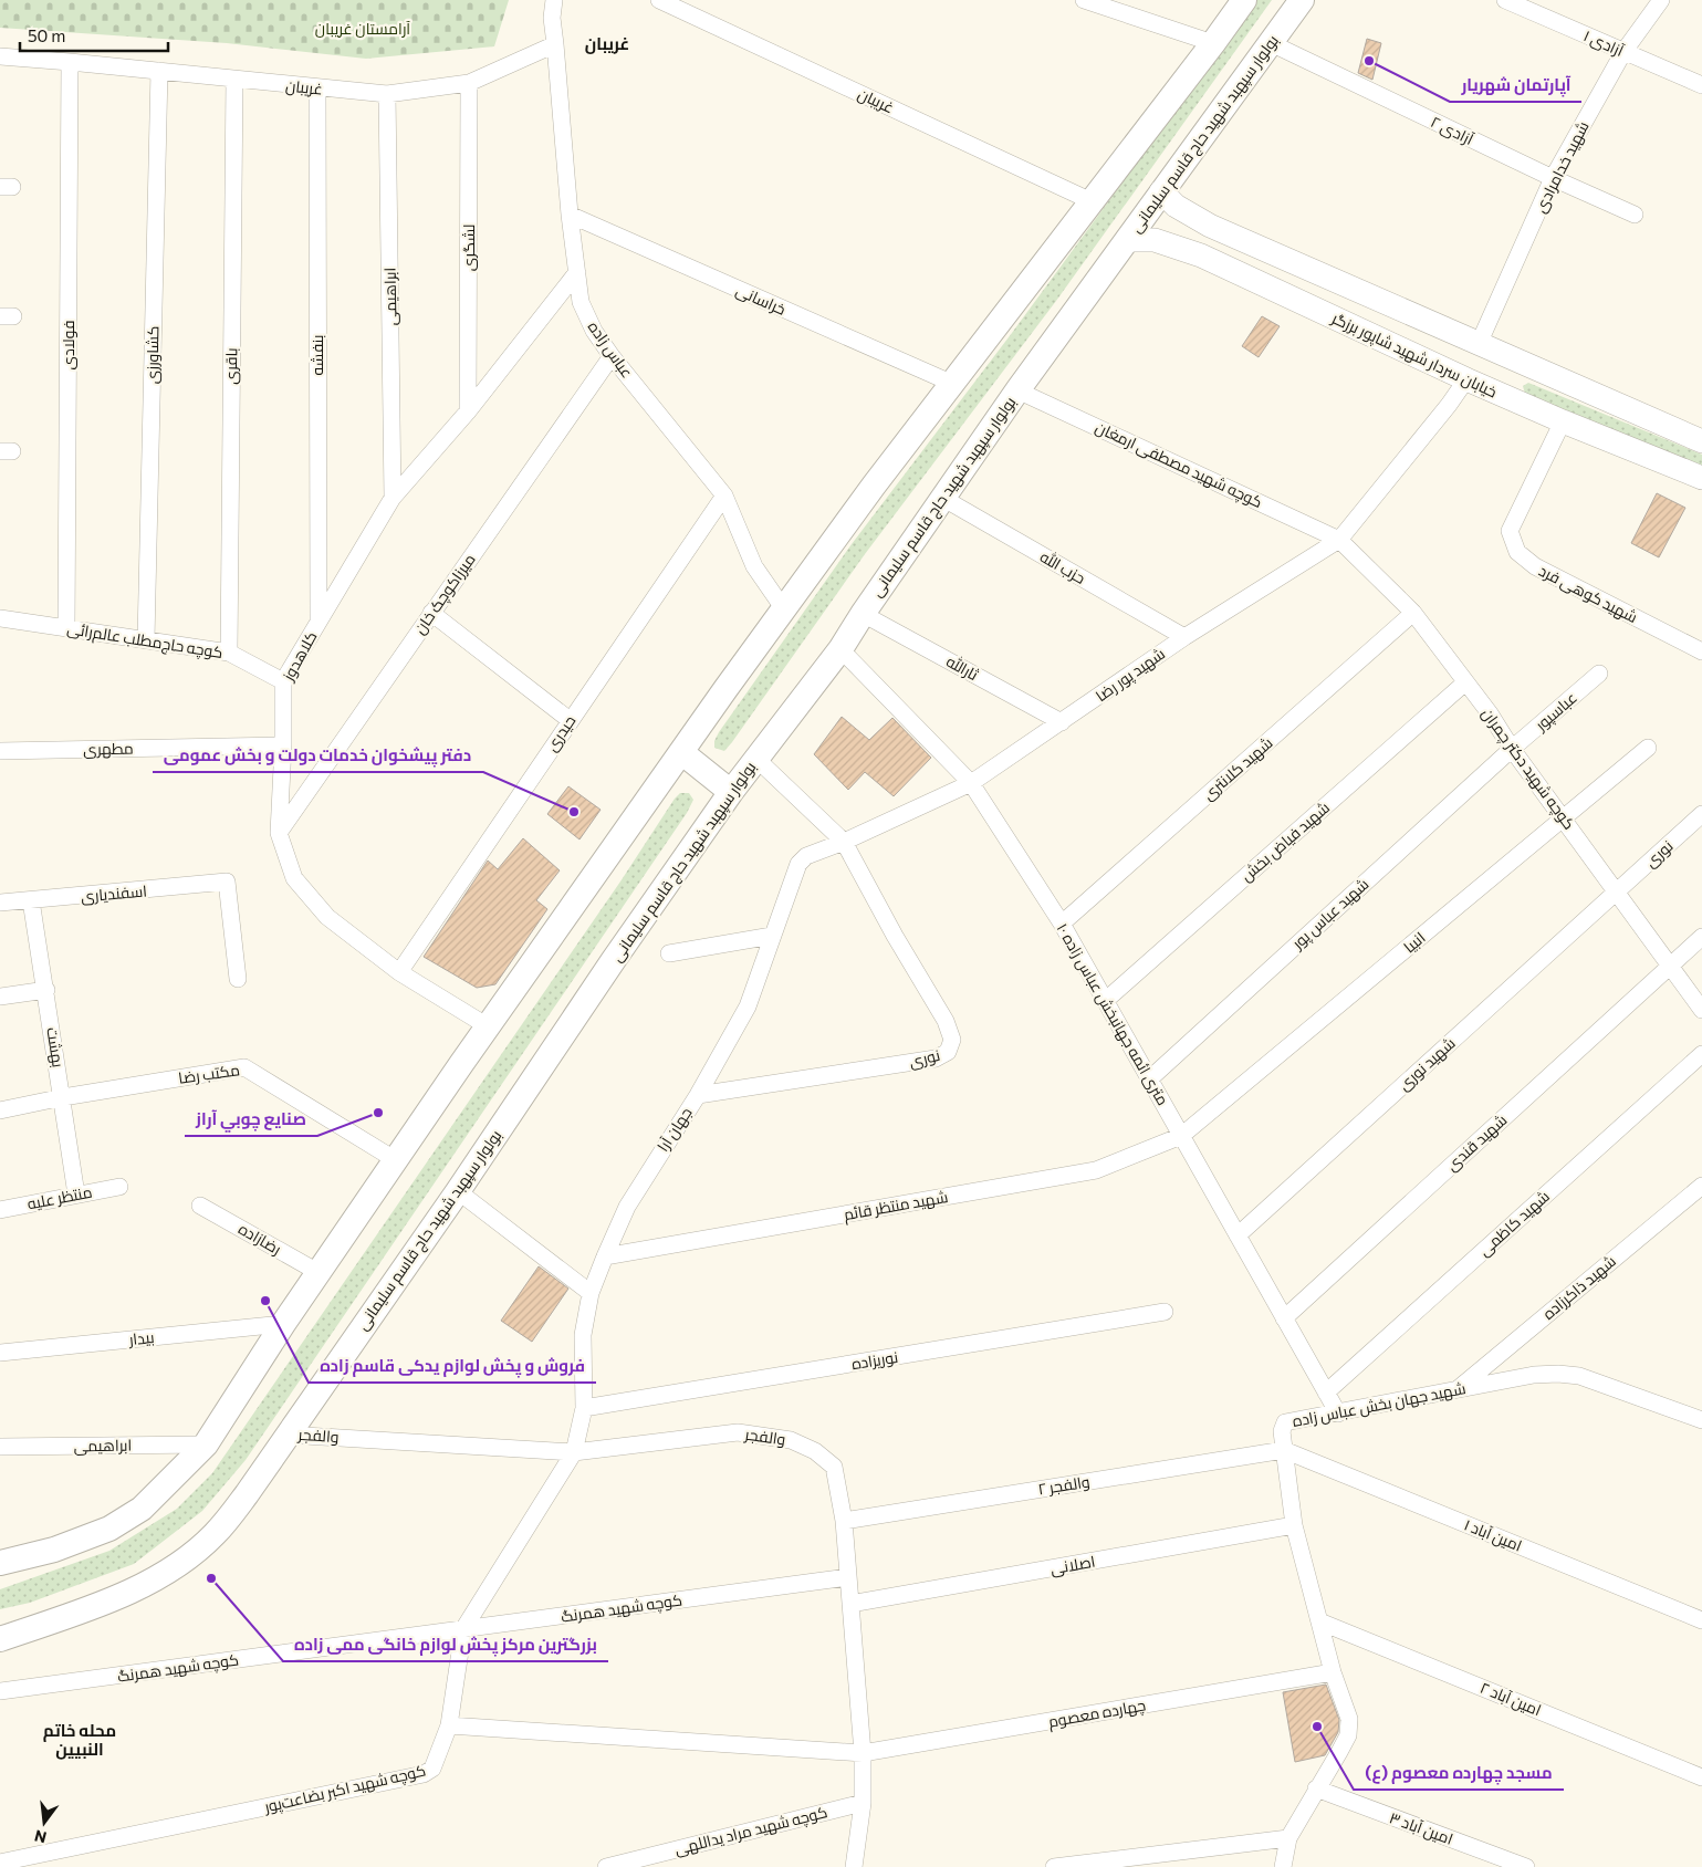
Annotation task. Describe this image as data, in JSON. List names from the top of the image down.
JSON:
{
  "streets": {
    "main road": ["بولوار سپهبد شهید حاج قاسم سلیمانی", "خیابان سردار شهید شاپور برزگر"],
    "street": [
      "آزادی ۱",
      "غریبان",
      "آزادی ۲",
      "شهید خدامرادی",
      "لشگری",
      "ابراهیمی",
      "خراسانی",
      "فولادی",
      "عباس زاده",
      "کشاورزی",
      "بنفشه",
      "باقری",
      "کوچه شهید مصطفی ارمغان",
      "حزب الله",
      "میرزاکوچک خان",
      "شهید کوهی فرد",
      "کوچه حاج‌مطلب عالم‌رائی",
      "کلاهدوز",
      "ثارالله",
      "شهید پور رضا",
      "عباسپور",
      "حیدری",
      "مطهری",
      "شهید کلانتری",
      "کوچه شهید دکتر چمران",
      "شهید فیاض بخش",
      "نوری",
      "اسفندیاری",
      "شهید عباس پور",
      "انبیا",
      "۱۰ متری ائمه جهانبخش عباس زاده",
      "بهشت",
      "شهید نوری",
      "مکتب رضا",
      "جهان آرا",
      "شهید قندی",
      "منتظر علیه",
      "شهید منتظر قائم",
      "شهید کاظمی",
      "رضازاده",
      "شهید ذاکرزاده",
      "بیدار",
      "نوریزاده",
      "شهید جهان بخش عباس زاده",
      "والفجر",
      "والفجر ۲",
      "۱ امین آباد",
      "اصلانی",
      "کوچه شهید همرنگ",
      "۲ امین آباد",
      "چهارده معصوم",
      "کوچه شهید اکبر بضاعت‌پور",
      "۳ امین آباد",
      "کوچه شهید مراد یداللهی"
    ]
  },
  "crossings": [
    ["آزادی ۱", "شهید خدامرادی"],
    ["غریبان", "لشگری"],
    ["غریبان", "ابراهیمی"],
    ["غریبان", "فولادی"],
    ["غریبان", "عباس زاده"],
    ["غریبان", "کشاورزی"],
    ["غریبان", "بنفشه"],
    ["غریبان", "باقری"],
    ["آزادی ۲", "بولوار سپهبد شهید حاج قاسم سلیمانی"],
    ["آزادی ۲", "شهید خدامرادی"],
    ["بولوار سپهبد شهید حاج قاسم سلیمانی", "خیابان سردار شهید شاپور برزگر"],
    ["بولوار سپهبد شهید حاج قاسم سلیمانی", "کوچه شهید مصطفی ارمغان"],
    ["بولوار سپهبد شهید حاج قاسم سلیمانی", "حزب الله"],
    ["بولوار سپهبد شهید حاج قاسم سلیمانی", "ثارالله"],
    ["بولوار سپهبد شهید حاج قاسم سلیمانی", "۱۰ متری ائمه جهانبخش عباس زاده"],
    ["بولوار سپهبد شهید حاج قاسم سلیمانی", "والفجر"],
    ["لشگری", "کلاهدوز"],
    ["ابراهیمی", "کلاهدوز"],
    ["خراسانی", "عباس زاده"],
    ["فولادی", "کوچه حاج‌مطلب عالم‌رائی"],
    ["عباس زاده", "میرزاکوچک خان"],
    ["عباس زاده", "کلاهدوز"],
    ["عباس زاده", "حیدری"],
    ["کشاورزی", "کوچه حاج‌مطلب عالم‌رائی"],
    ["بنفشه", "کلاهدوز"],
    ["خیابان سردار شهید شاپور برزگر", "شهید کوهی فرد"],
    ["خیابان سردار شهید شاپور برزگر", "شهید پور رضا"],
    ["باقری", "کوچه حاج‌مطلب عالم‌رائی"],
    ["کوچه شهید مصطفی ارمغان", "شهید پور رضا"],
    ["کوچه شهید مصطفی ارمغان", "کوچه شهید دکتر چمران"],
    ["حزب الله", "شهید پور رضا"],
    ["میرزاکوچک خان", "کلاهدوز"],
    ["کوچه حاج‌مطلب عالم‌رائی", "کلاهدوز"],
    ["کلاهدوز", "حیدری"],
    ["کلاهدوز", "مطهری"],
    ["ثارالله", "شهید پور رضا"],
    ["شهید پور رضا", "کوچه شهید دکتر چمران"],
    ["شهید پور رضا", "نوری"],
    ["شهید پور رضا", "۱۰ متری ائمه جهانبخش عباس زاده"],
    ["شهید پور رضا", "جهان آرا"],
    ["عباسپور", "کوچه شهید دکتر چمران"],
    ["عباسپور", "شهید عباس پور"],
    ["شهید کلانتری", "کوچه شهید دکتر چمران"],
    ["شهید کلانتری", "۱۰ متری ائمه جهانبخش عباس زاده"],
    ["کوچه شهید دکتر چمران", "شهید فیاض بخش"],
    ["کوچه شهید دکتر چمران", "نوری"],
    ["کوچه شهید دکتر چمران", "شهید عباس پور"],
    ["کوچه شهید دکتر چمران", "انبیا"],
    ["کوچه شهید دکتر چمران", "شهید نوری"],
    ["کوچه شهید دکتر چمران", "شهید قندی"],
    ["شهید فیاض بخش", "۱۰ متری ائمه جهانبخش عباس زاده"],
    ["نوری", "شهید نوری"],
    ["نوری", "جهان آرا"],
    ["اسفندیاری", "بهشت"],
    ["شهید عباس پور", "۱۰ متری ائمه جهانبخش عباس زاده"],
    ["انبیا", "۱۰ متری ائمه جهانبخش عباس زاده"],
    ["انبیا", "شهید منتظر قائم"],
    ["۱۰ متری ائمه جهانبخش عباس زاده", "شهید نوری"],
    ["۱۰ متری ائمه جهانبخش عباس زاده", "شهید قندی"],
    ["۱۰ متری ائمه جهانبخش عباس زاده", "شهید منتظر قائم"],
    ["۱۰ متری ائمه جهانبخش عباس زاده", "شهید کاظمی"],
    ["۱۰ متری ائمه جهانبخش عباس زاده", "شهید جهان بخش عباس زاده"],
    ["بهشت", "مکتب رضا"],
    ["بهشت", "منتظر علیه"],
    ["جهان آرا", "شهید منتظر قائم"],
    ["جهان آرا", "نوریزاده"],
    ["جهان آرا", "والفجر"],
    ["جهان آرا", "کوچه شهید همرنگ"],
    ["جهان آرا", "کوچه شهید اکبر بضاعت‌پور"],
    ["شهید ذاکرزاده", "شهید جهان بخش عباس زاده"],
    ["شهید جهان بخش عباس زاده", "والفجر ۲"],
    ["شهید جهان بخش عباس زاده", "۱ امین آباد"],
    ["شهید جهان بخش عباس زاده", "اصلانی"],
    ["شهید جهان بخش عباس زاده", "۲ امین آباد"],
    ["شهید جهان بخش عباس زاده", "چهارده معصوم"],
    ["شهید جهان بخش عباس زاده", "۳ امین آباد"],
    ["والفجر", "والفجر ۲"],
    ["والفجر", "اصلانی"],
    ["والفجر", "کوچه شهید همرنگ"],
    ["والفجر", "چهارده معصوم"],
    ["والفجر", "کوچه شهید مراد یداللهی"],
    ["والفجر ۲", "۱ امین آباد"],
    ["کوچه شهید همرنگ", "کوچه شهید اکبر بضاعت‌پور"]
  ],
  "districts": ["غریبان", "محله خاتم النبیین"],
  "parks": ["آرامستان غریبان"],
  "places": [
    "آپارتمان شهریار",
    "دفتر پیشخوان خدمات دولت و بخش عمومی",
    "صنايع چوبي آراز",
    "فروش و پخش لوازم یدکی قاسم زاده",
    "بزرگترین مرکز پخش لوازم خانگی ممی زاده",
    "مسجد چهارده معصوم (ع)"
  ],
  "scale_bar": "50 m",
  "north": "bottom"
}
